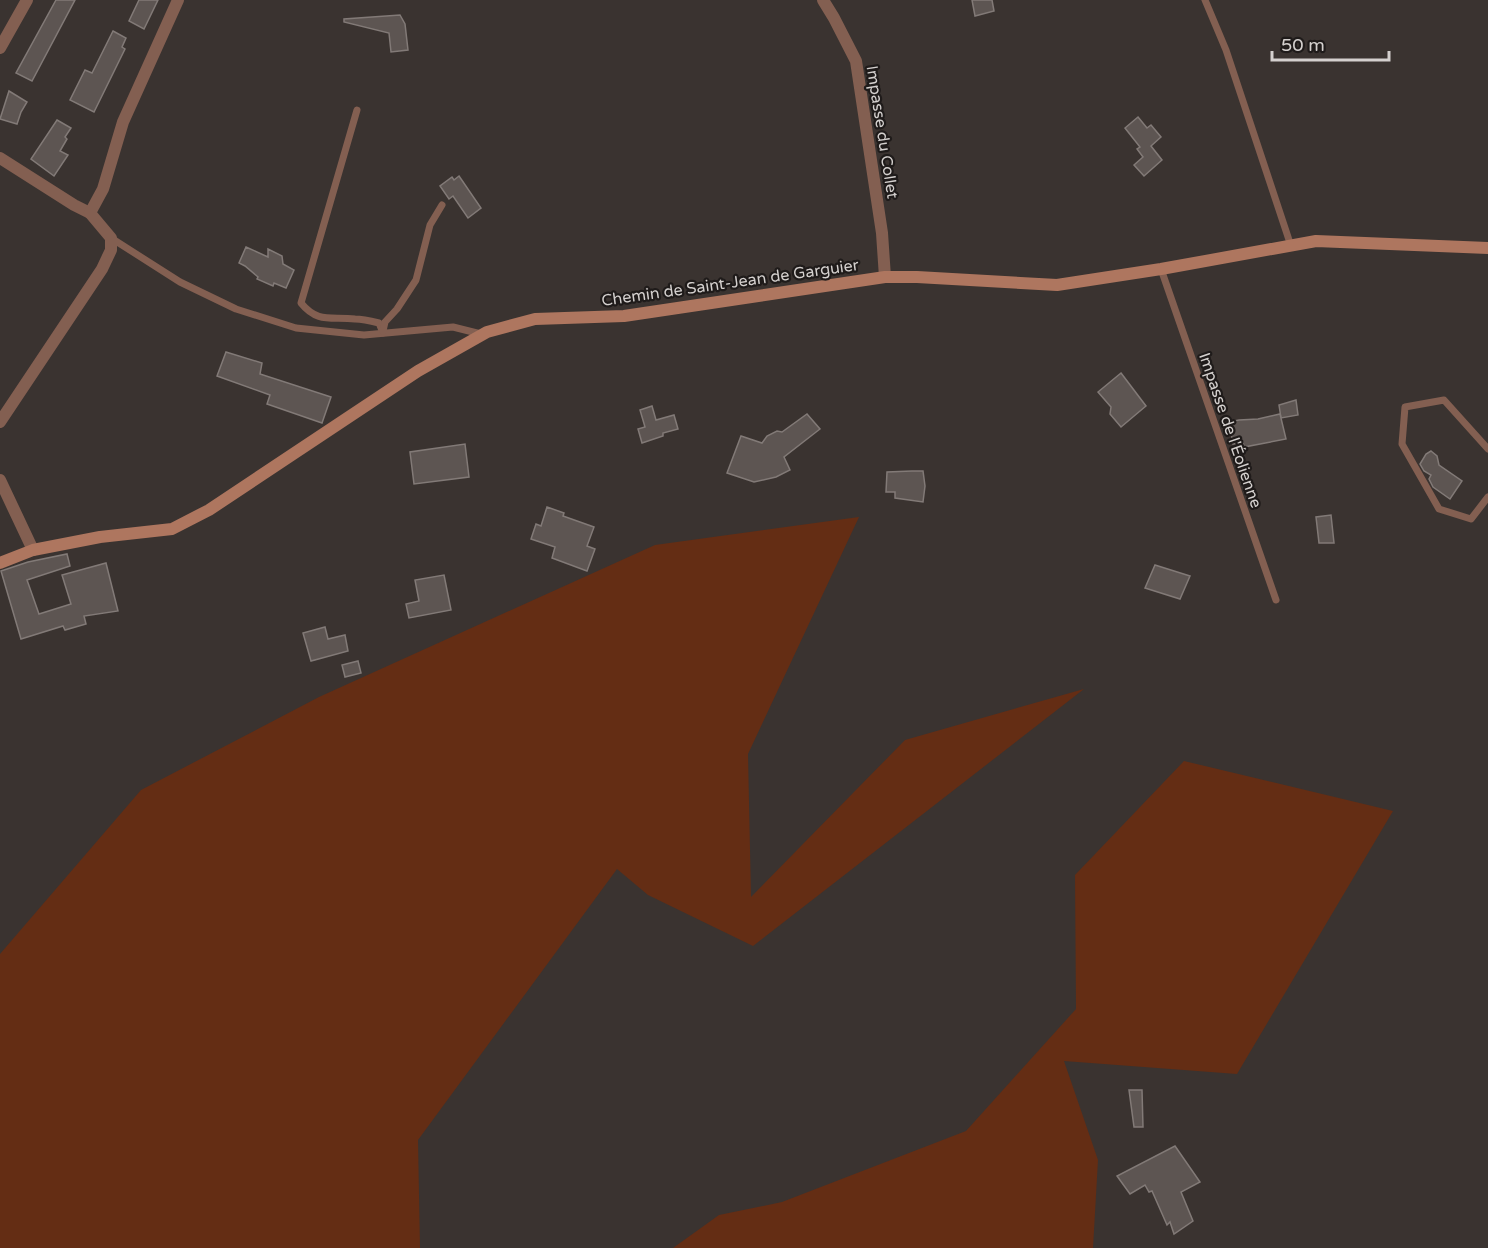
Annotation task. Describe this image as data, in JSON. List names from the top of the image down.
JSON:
{
  "streets": {
    "street": ["Impasse du Collet", "Chemin de Saint-Jean de Garguier"],
    "lane": ["Impasse de l'Éolienne"]
  },
  "crossings": [
    ["Impasse du Collet", "Chemin de Saint-Jean de Garguier"],
    ["Chemin de Saint-Jean de Garguier", "Impasse de l'Éolienne"]
  ],
  "scale_bar": "50 m"
}
